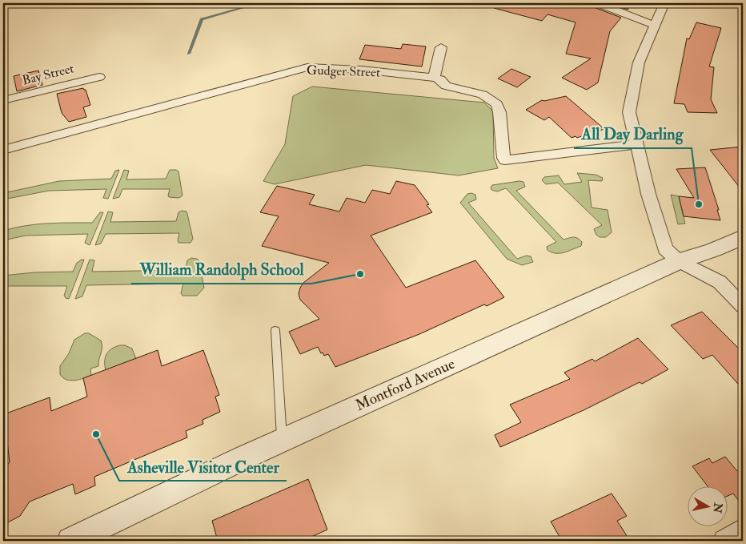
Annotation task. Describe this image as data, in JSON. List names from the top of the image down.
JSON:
{
  "streets": {
    "street": ["Gudger Street", "Bay Street", "Montford Avenue"]
  },
  "places": ["All Day Darling", "William Randolph School", "Asheville Visitor Center"],
  "north": "right"
}
